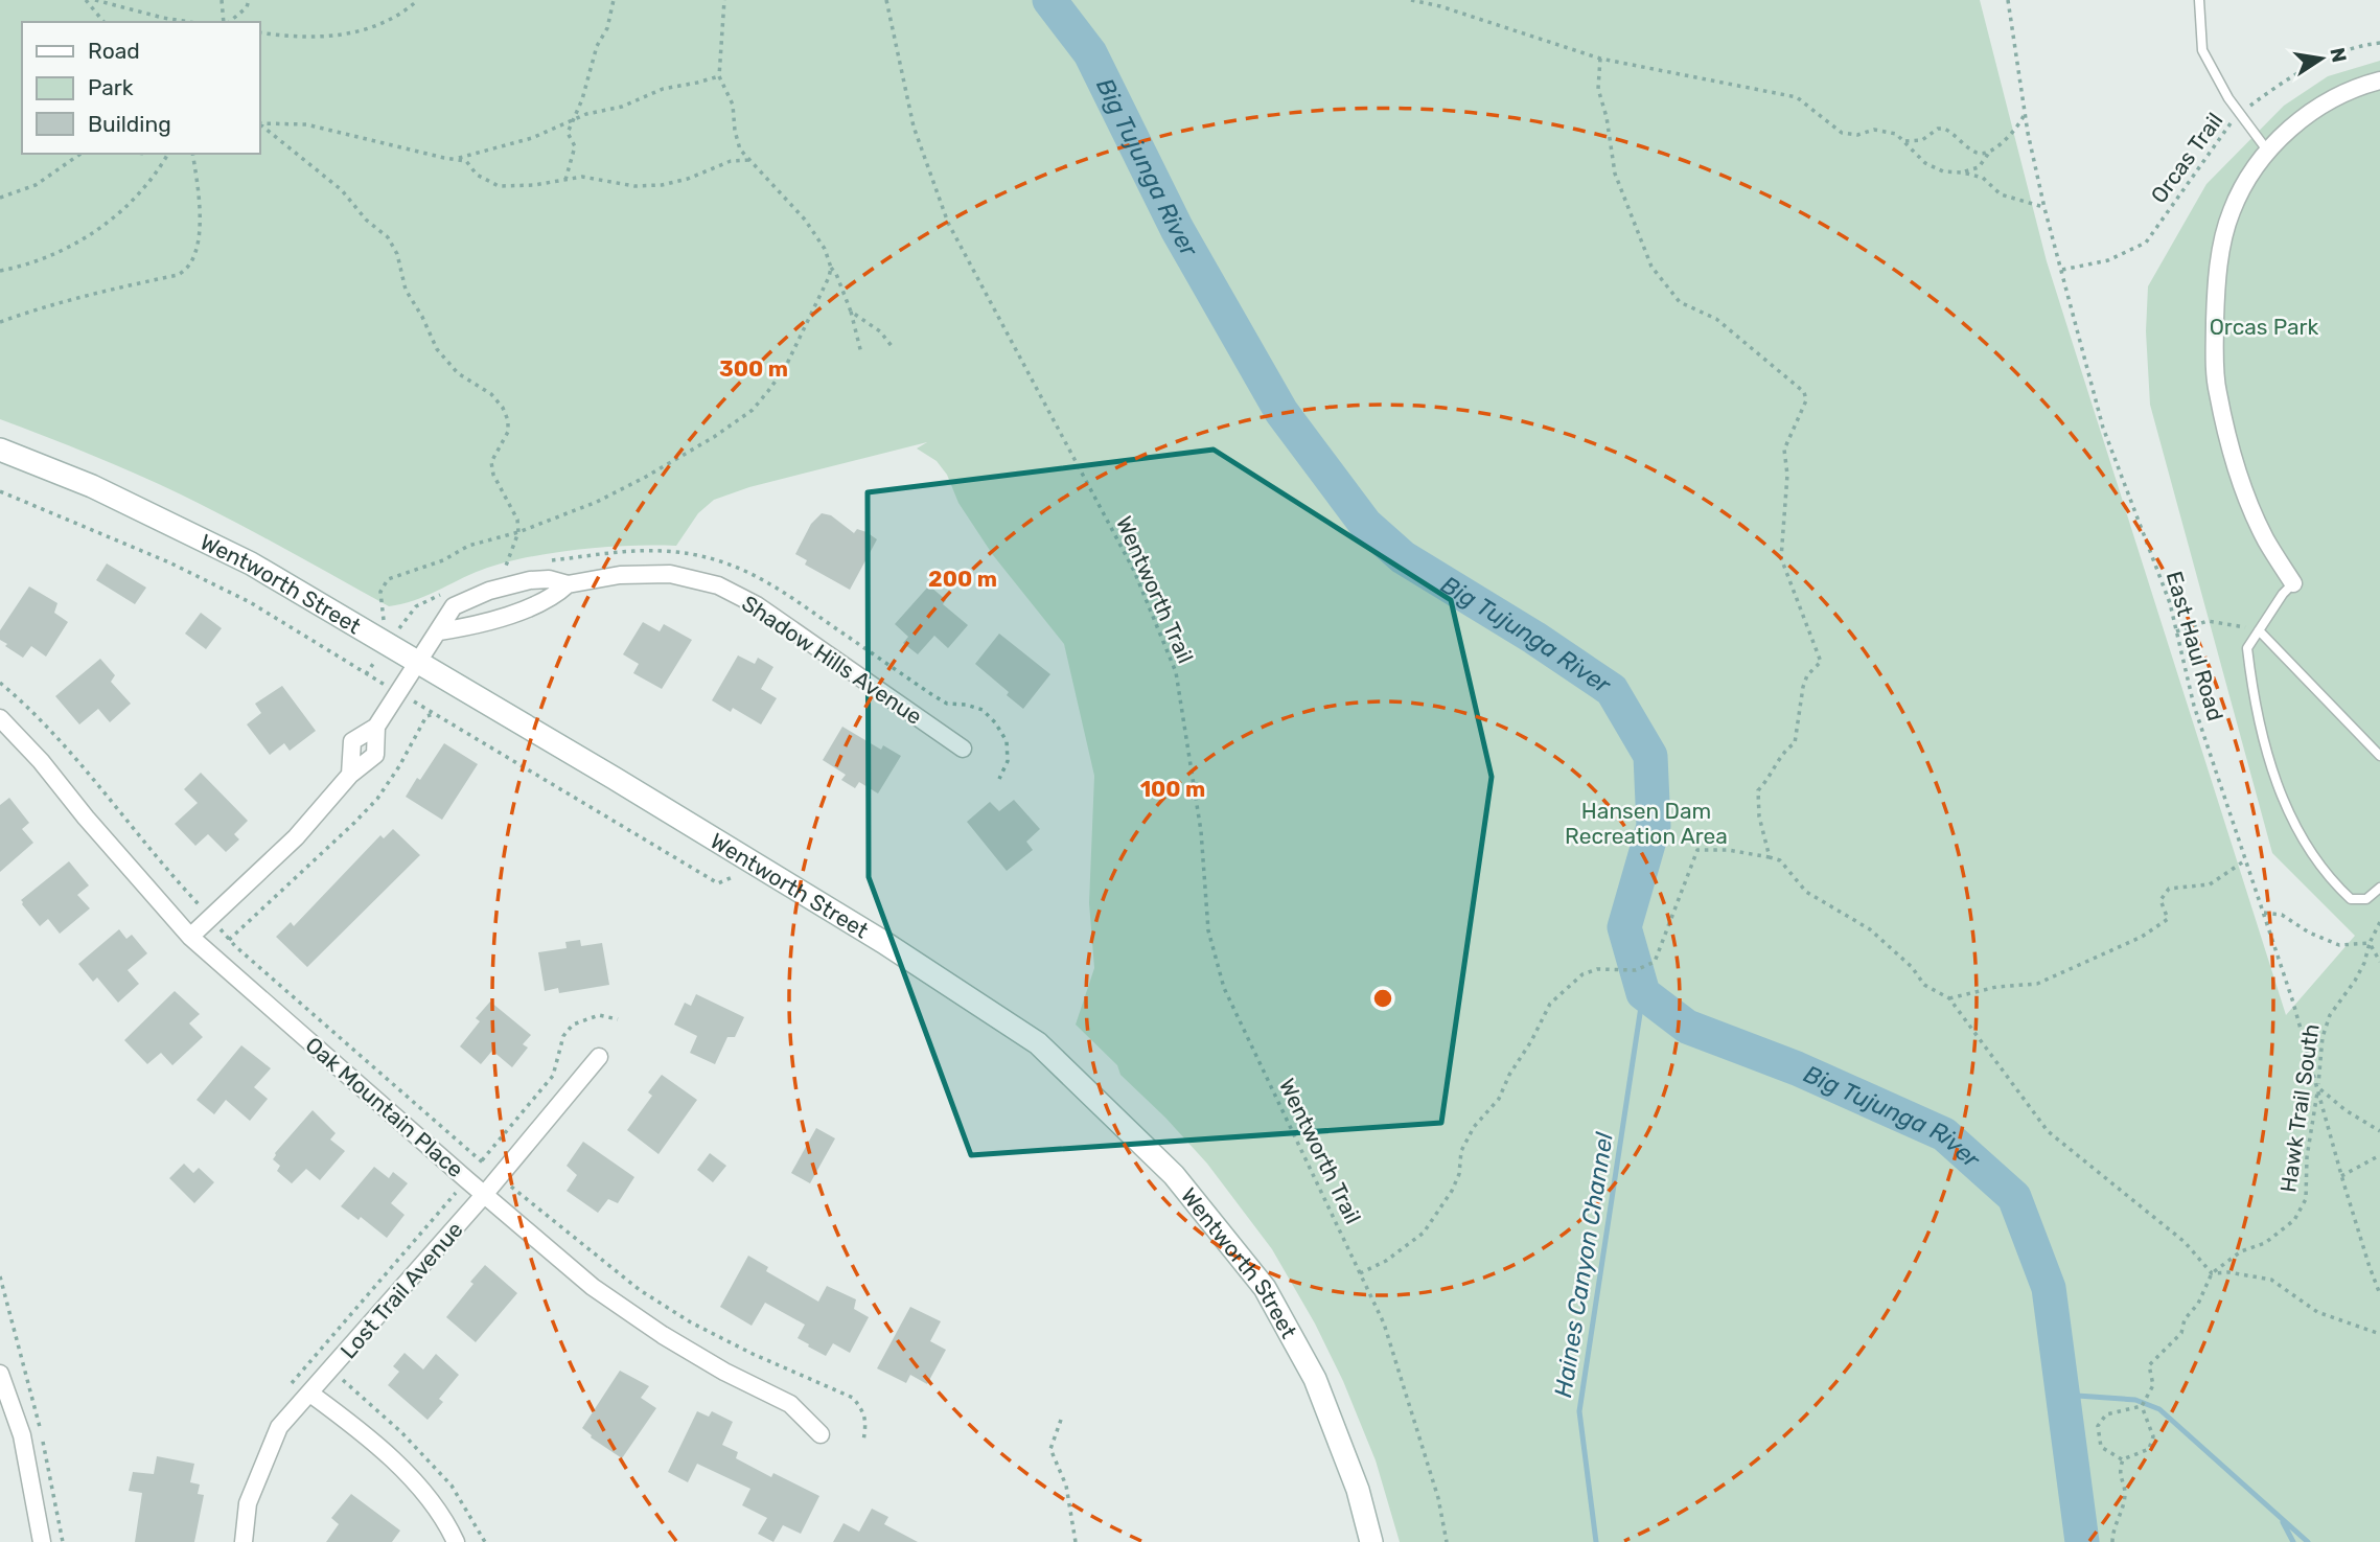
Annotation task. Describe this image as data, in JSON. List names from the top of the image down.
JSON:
{
  "streets": {
    "main road": ["Wentworth Street"],
    "street": ["Shadow Hills Avenue", "Oak Mountain Place", "Lost Trail Avenue"],
    "path": [
      "Orcas Trail",
      "Wentworth Trail",
      "East Haul Road",
      "Hawk Trail South"
    ]
  },
  "crossings": [
    ["Orcas Trail", "East Haul Road"],
    ["Wentworth Street", "Shadow Hills Avenue"],
    ["East Haul Road", "Hawk Trail South"],
    ["Oak Mountain Place", "Lost Trail Avenue"]
  ],
  "water": ["Big Tujunga River", "Haines Canyon Channel"],
  "parks": ["Orcas Park", "Hansen Dam Recreation Area"],
  "legend": ["Road", "Park", "Building"],
  "north": "right",
  "rings": ["300 m", "200 m", "100 m"]
}
